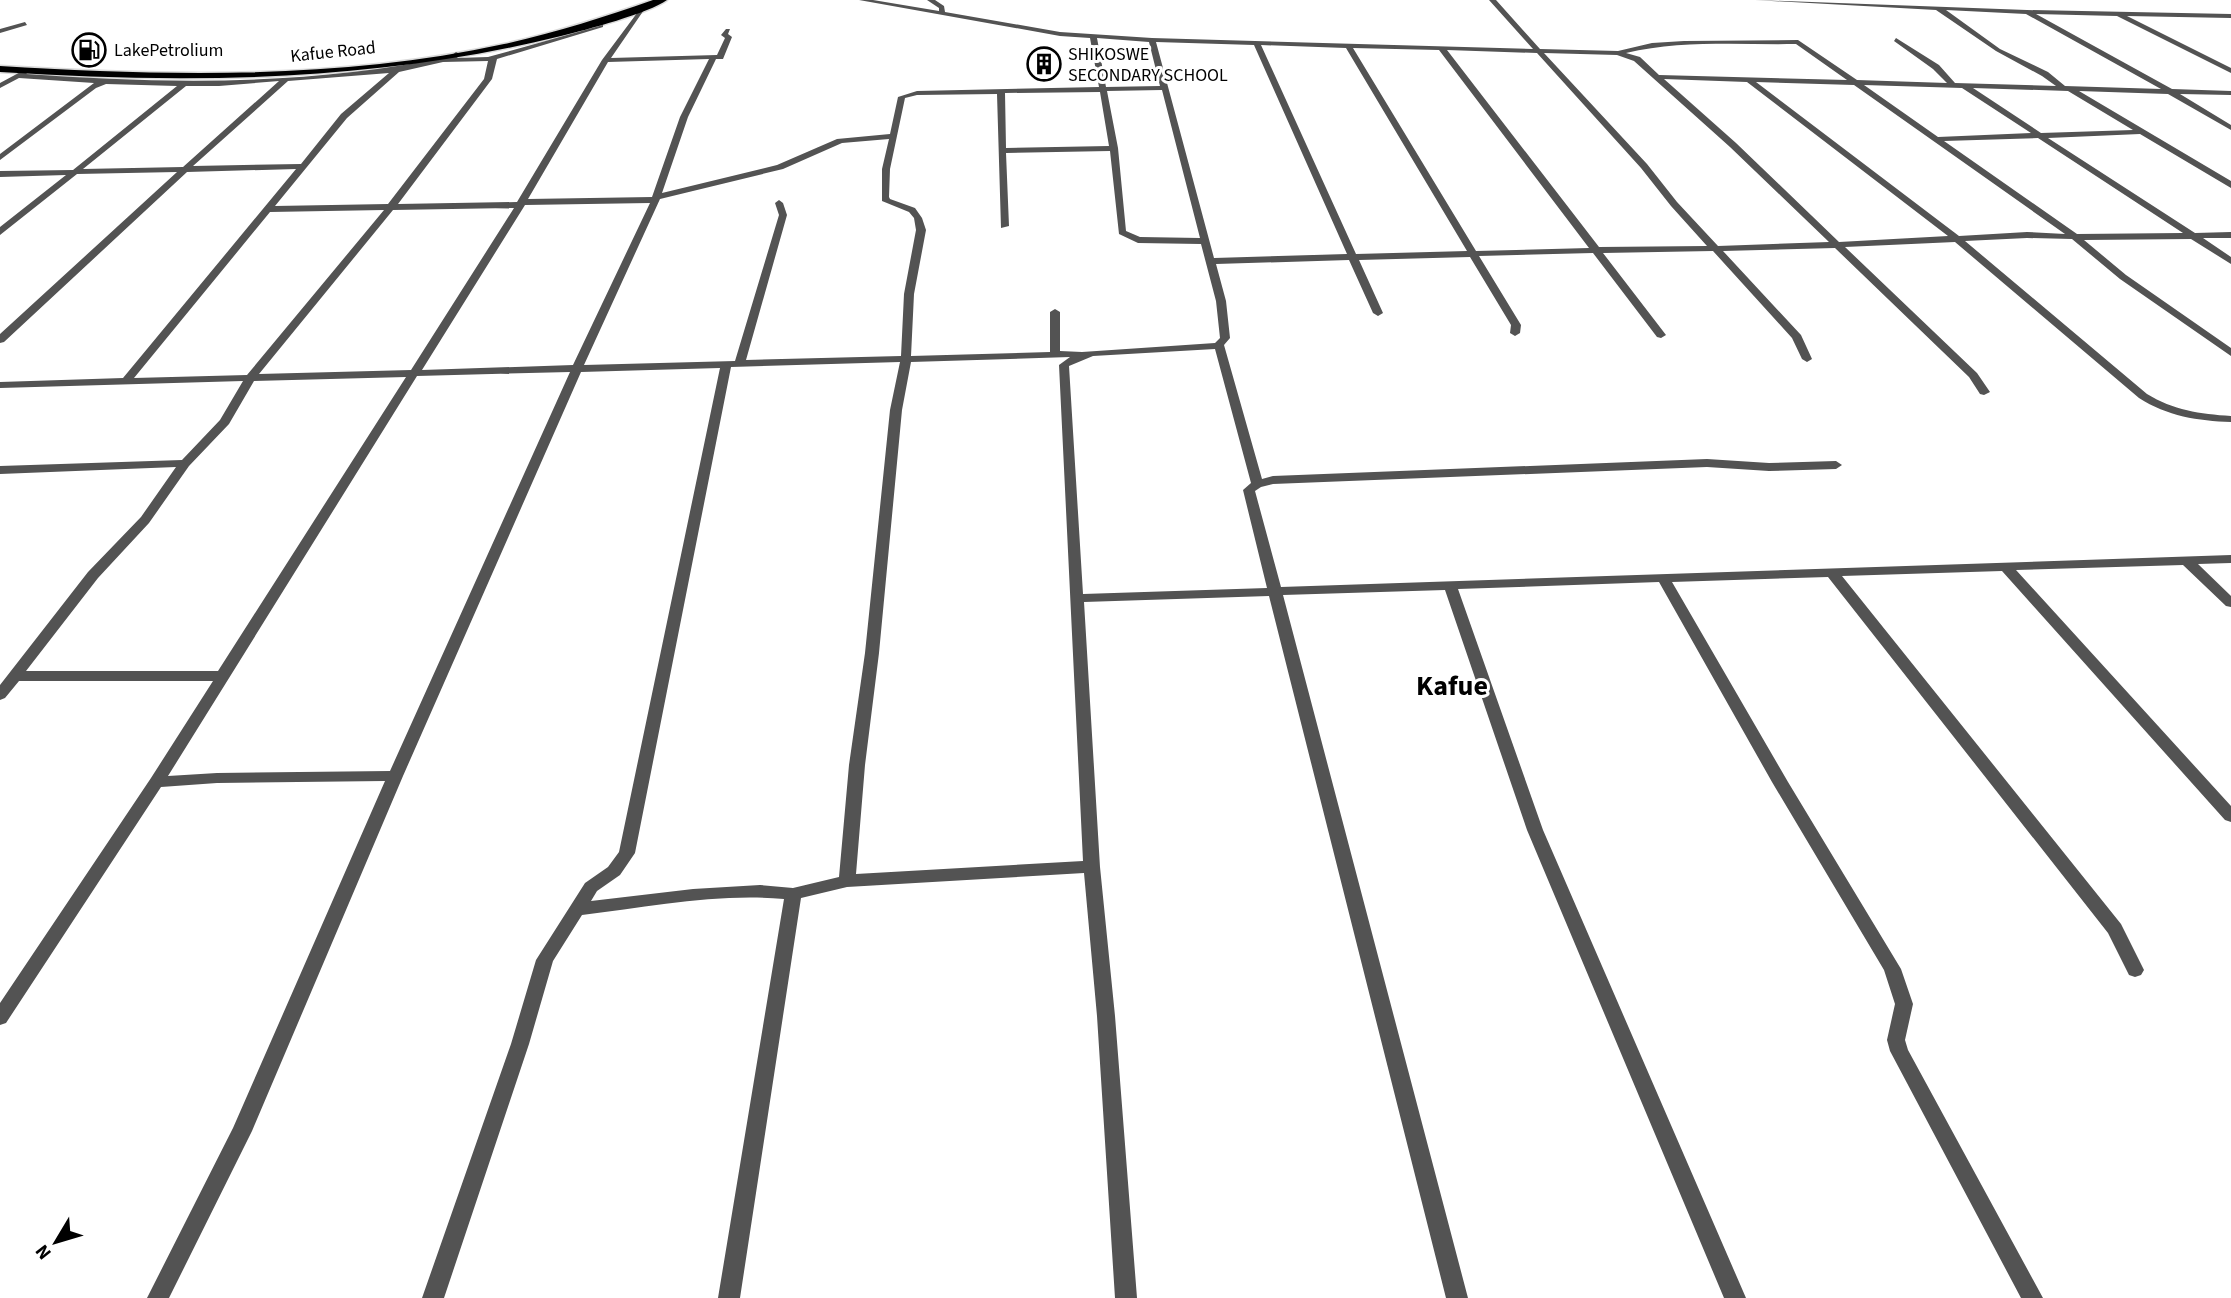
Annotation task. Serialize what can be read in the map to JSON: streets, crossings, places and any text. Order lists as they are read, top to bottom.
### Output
{
  "streets": {
    "highway": ["Kafue Road"]
  },
  "districts": ["Kafue"],
  "places": {
    "fuel station": ["LakePetrolium"],
    "building": ["SHIKOSWE SECONDARY SCHOOL"]
  },
  "north": "bottom left"
}
